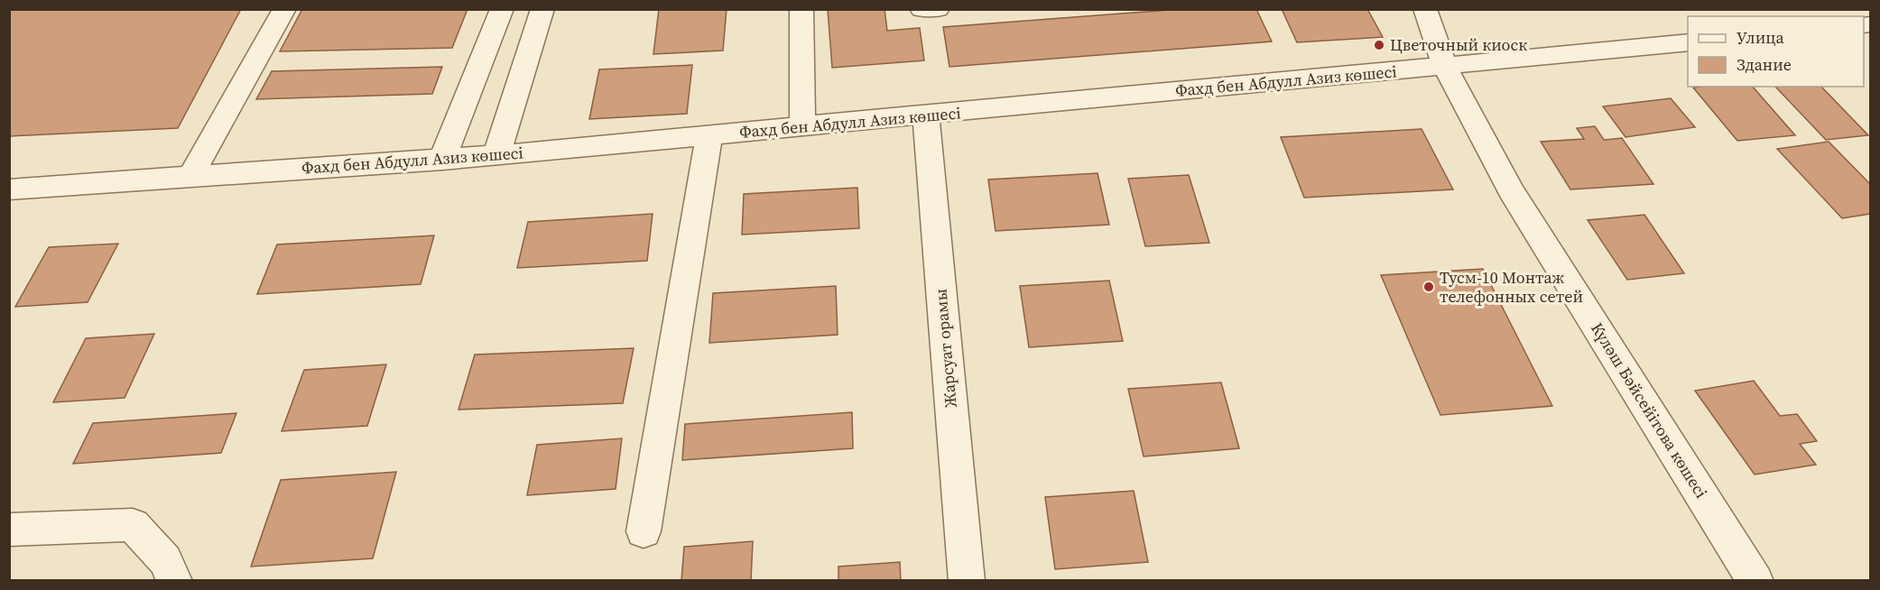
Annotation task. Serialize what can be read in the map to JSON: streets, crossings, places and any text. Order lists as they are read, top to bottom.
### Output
{
  "streets": {
    "street": ["Фахд бен Абдулл Азиз көшесі", "Жарсуат орамы", "Күләш Бәйсейітова көшесі"]
  },
  "crossings": [
    ["Фахд бен Абдулл Азиз көшесі", "Жарсуат орамы"],
    ["Фахд бен Абдулл Азиз көшесі", "Күләш Бәйсейітова көшесі"]
  ],
  "places": ["Цветочный киоск", "Тусм-10 Монтаж телефонных сетей"],
  "legend": ["Улица", "Здание"]
}
